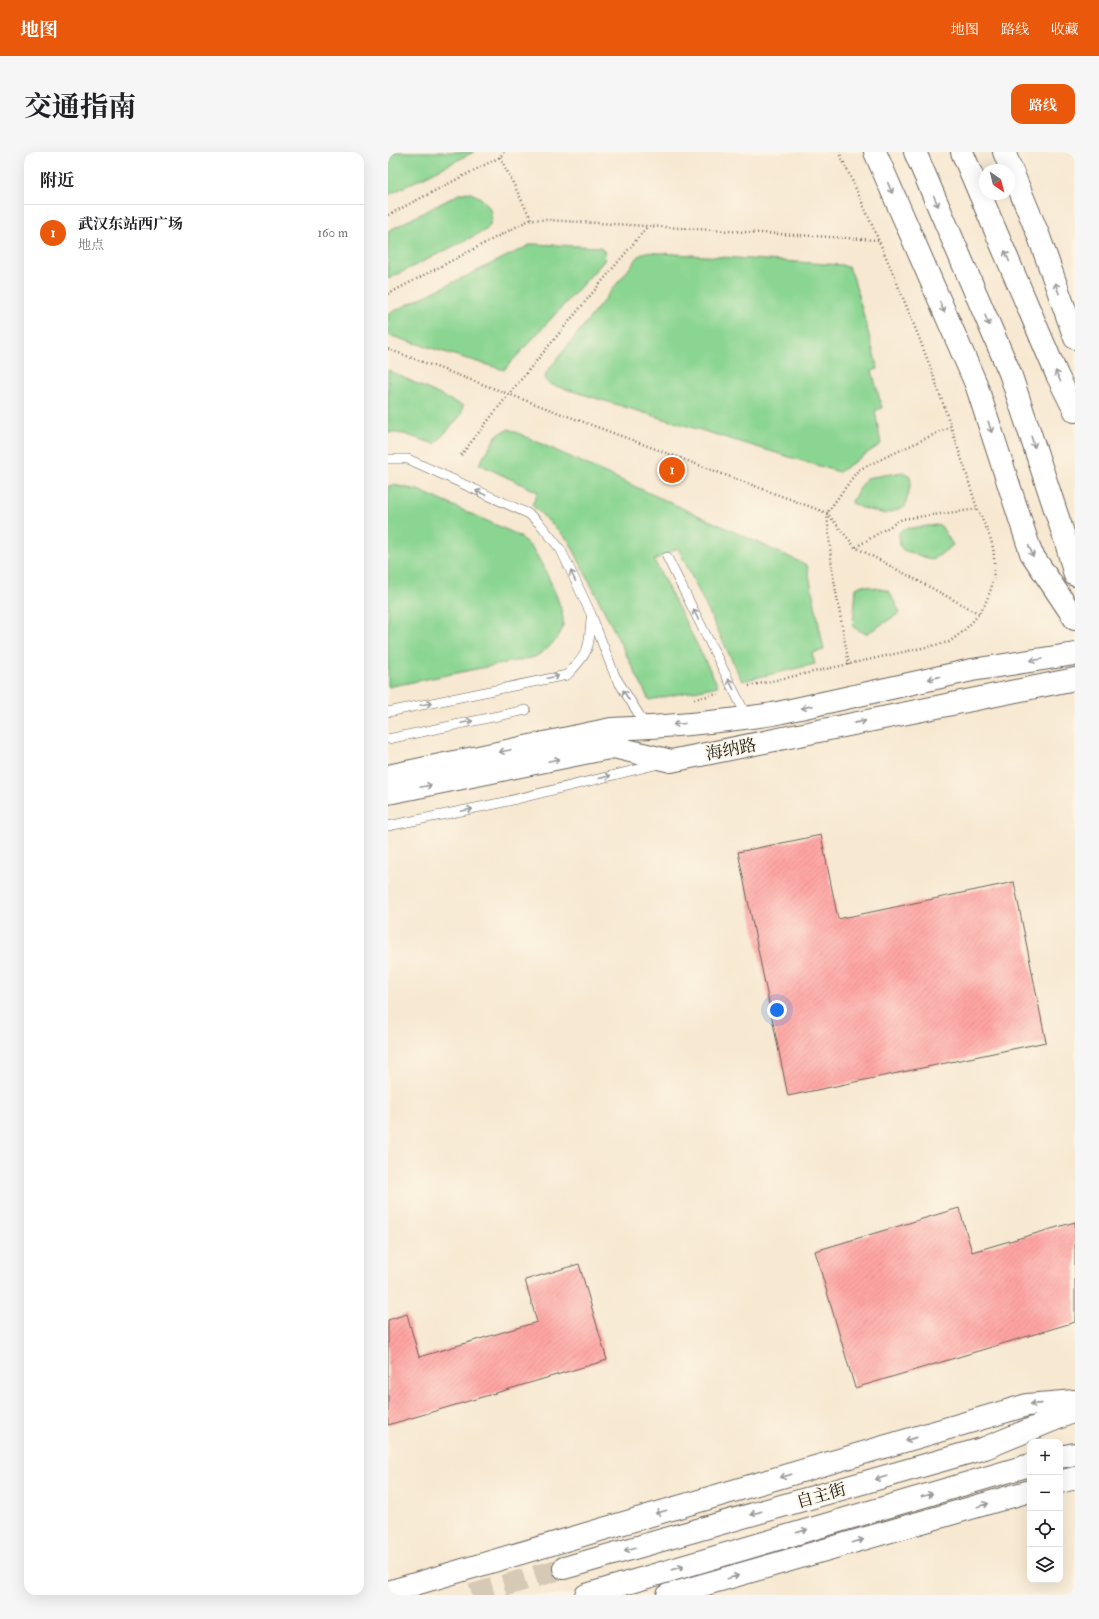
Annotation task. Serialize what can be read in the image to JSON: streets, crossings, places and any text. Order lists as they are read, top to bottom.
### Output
{
  "streets": {
    "main road": ["海纳路", "自主街"]
  },
  "north": "bottom right",
  "page": {
    "header": "地图",
    "nav": ["地图", "路线", "收藏"],
    "title": "交通指南",
    "buttons": "路线",
    "heading": "附近",
    "list": [
      {
        "mark": "1",
        "name": "武汉东站西广场",
        "note": "地点",
        "value": "160 m"
      }
    ],
    "pins": "1",
    "map_buttons": ["+", "−"]
  }
}
